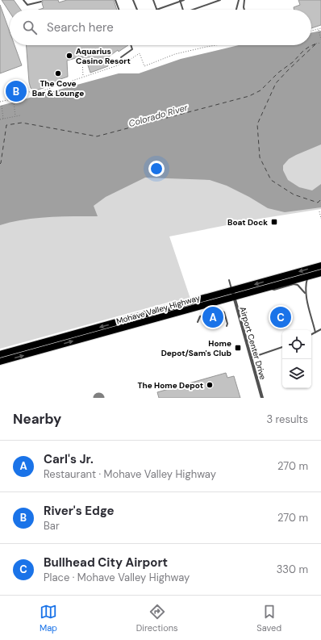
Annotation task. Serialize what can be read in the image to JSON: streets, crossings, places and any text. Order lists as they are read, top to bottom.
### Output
{
  "streets": {
    "highway": ["Mohave Valley Highway"],
    "street": ["Airport Center Drive"]
  },
  "crossings": [
    ["Mohave Valley Highway", "Airport Center Drive"]
  ],
  "water": ["Colorado River"],
  "places": {
    "other": ["Aquarius Casino Resort", "The Cove Bar & Lounge", "The Home Depot"],
    "transit": ["Boat Dock", "Home Depot/Sam's Club"]
  },
  "page": {
    "search": "Search here",
    "pins": ["B", "A", "C"],
    "heading": ["Nearby", "3 results"],
    "list": [
      {
        "mark": "A",
        "name": "Carl's Jr.",
        "note": "Restaurant · Mohave Valley Highway",
        "value": "270 m"
      },
      {
        "mark": "B",
        "name": "River's Edge",
        "note": "Bar",
        "value": "270 m"
      },
      {
        "mark": "C",
        "name": "Bullhead City Airport",
        "note": "Place · Mohave Valley Highway",
        "value": "330 m"
      }
    ],
    "nav": ["Map", "Directions", "Saved"]
  }
}
